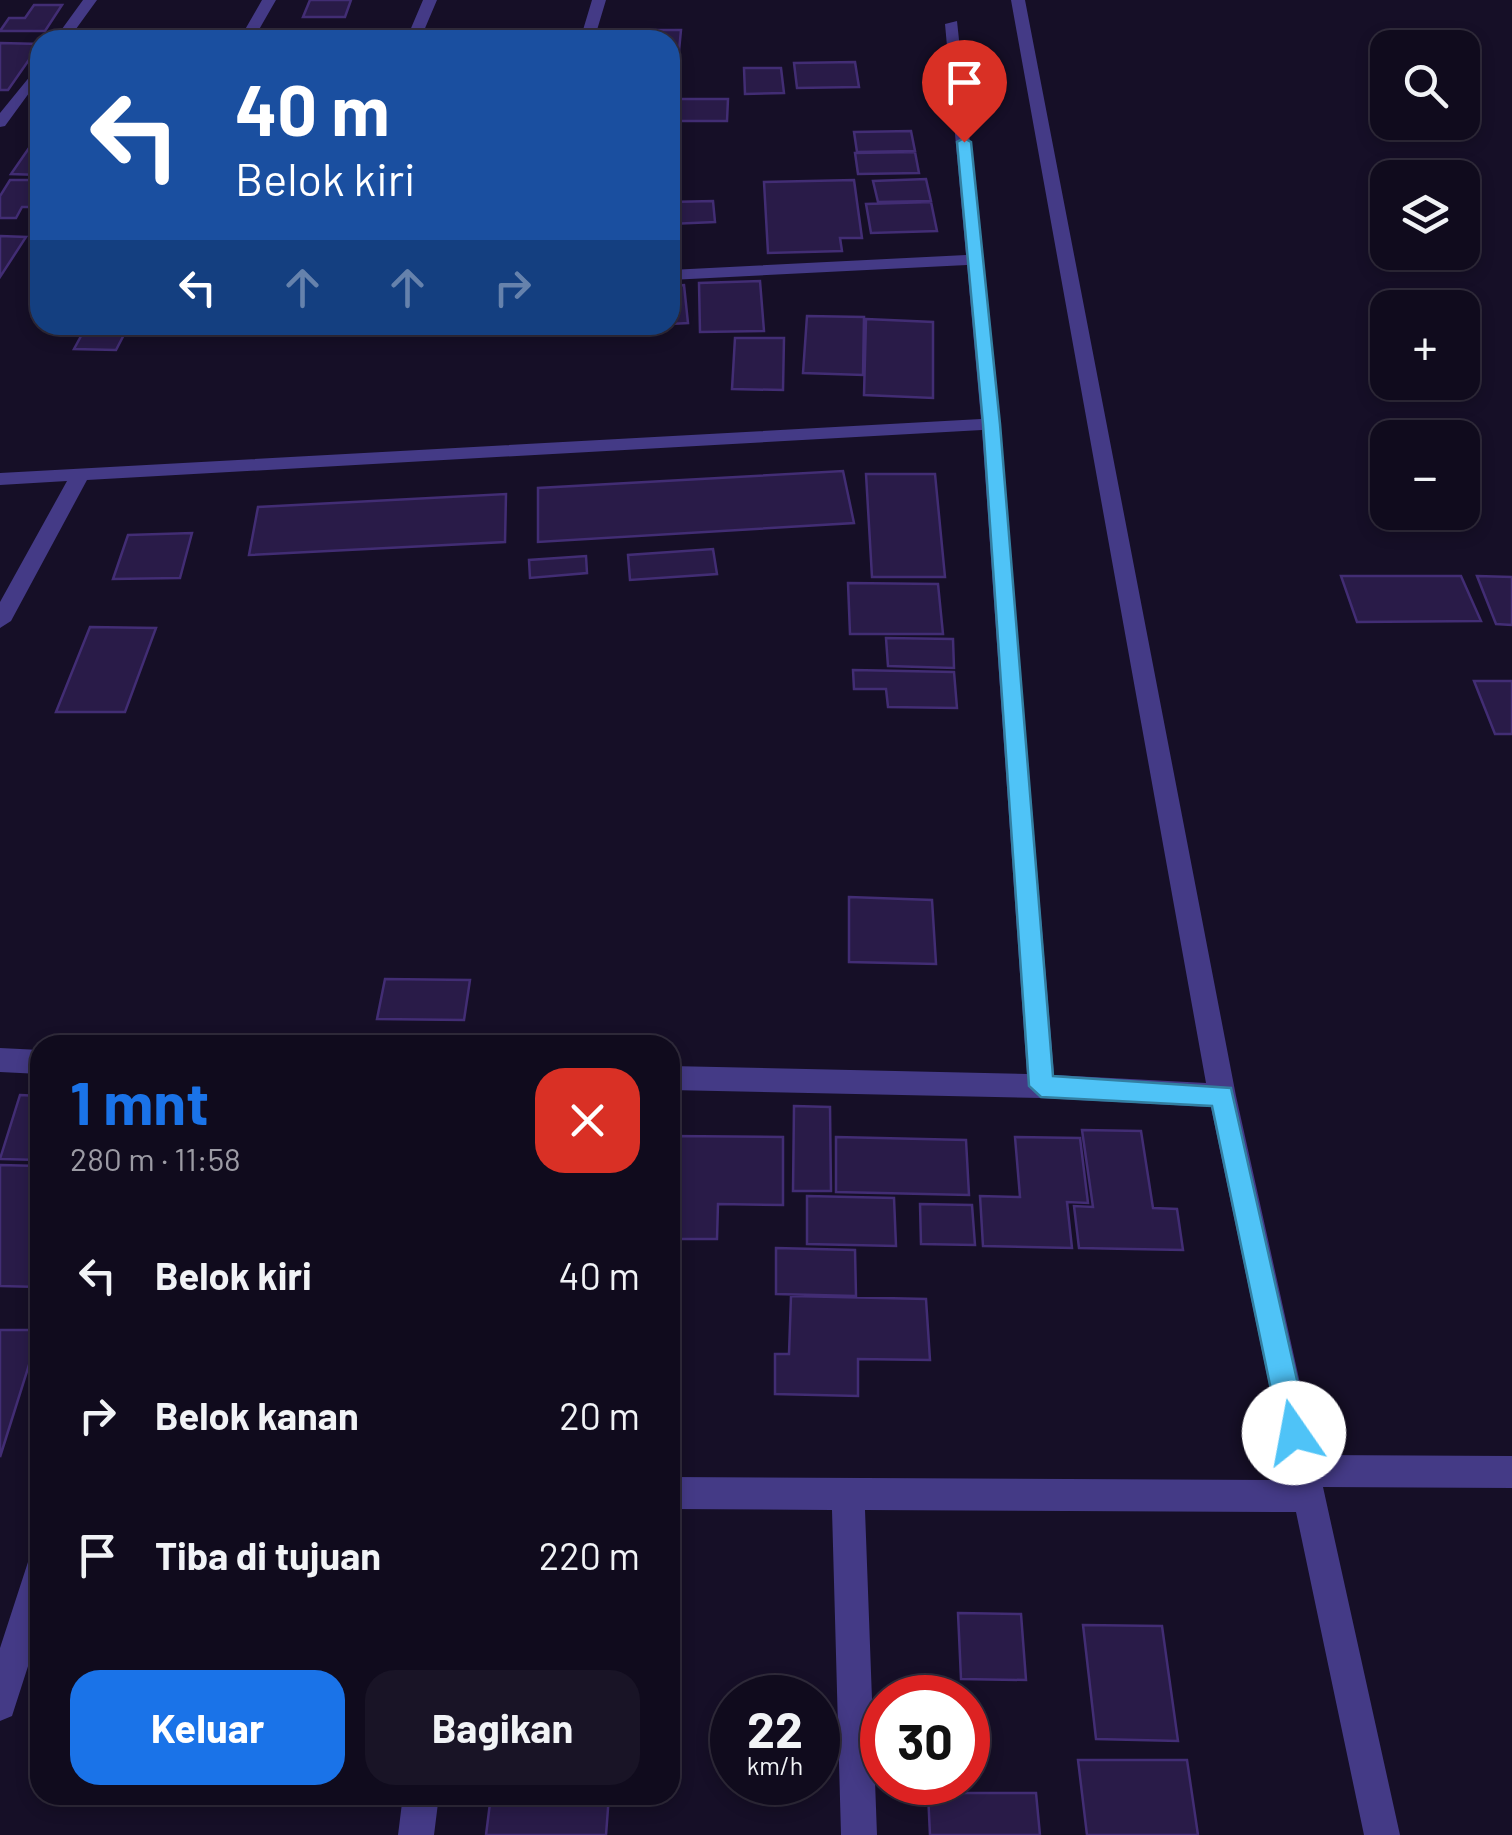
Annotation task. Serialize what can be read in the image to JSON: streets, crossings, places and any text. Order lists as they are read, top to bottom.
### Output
{
  "page": {
    "map_buttons": ["+", "−"],
    "turn": ["40 m", "Belok kiri"],
    "heading": ["1 mnt", "280 m · 11:58"],
    "list": [
      {
        "name": "Belok kiri",
        "value": "40 m"
      },
      {
        "name": "Belok kanan",
        "value": "20 m"
      },
      {
        "name": "Tiba di tujuan",
        "value": "220 m"
      }
    ],
    "buttons": ["Keluar", "Bagikan"],
    "speed": "22 km/h",
    "limit": "30"
  }
}
